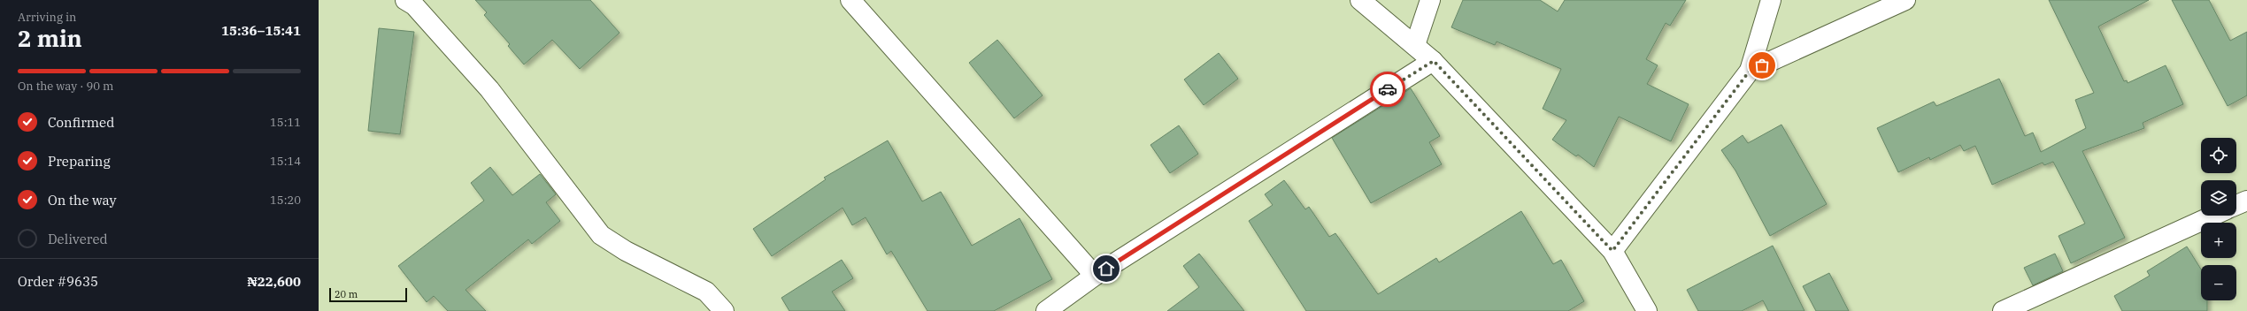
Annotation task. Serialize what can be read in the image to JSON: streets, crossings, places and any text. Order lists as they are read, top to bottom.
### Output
{
  "scale_bar": "20 m",
  "page": {
    "heading": ["2 min", "Arriving in", "15:36–15:41"],
    "panel": ["Order #9635", "₦22,600"],
    "bar": "On the way · 90 m",
    "list": [
      ["Confirmed", "15:11"],
      ["Preparing", "15:14"],
      ["On the way", "15:20"],
      "Delivered"
    ],
    "map_buttons": ["+", "−"],
    "scale": "20 m"
  }
}
